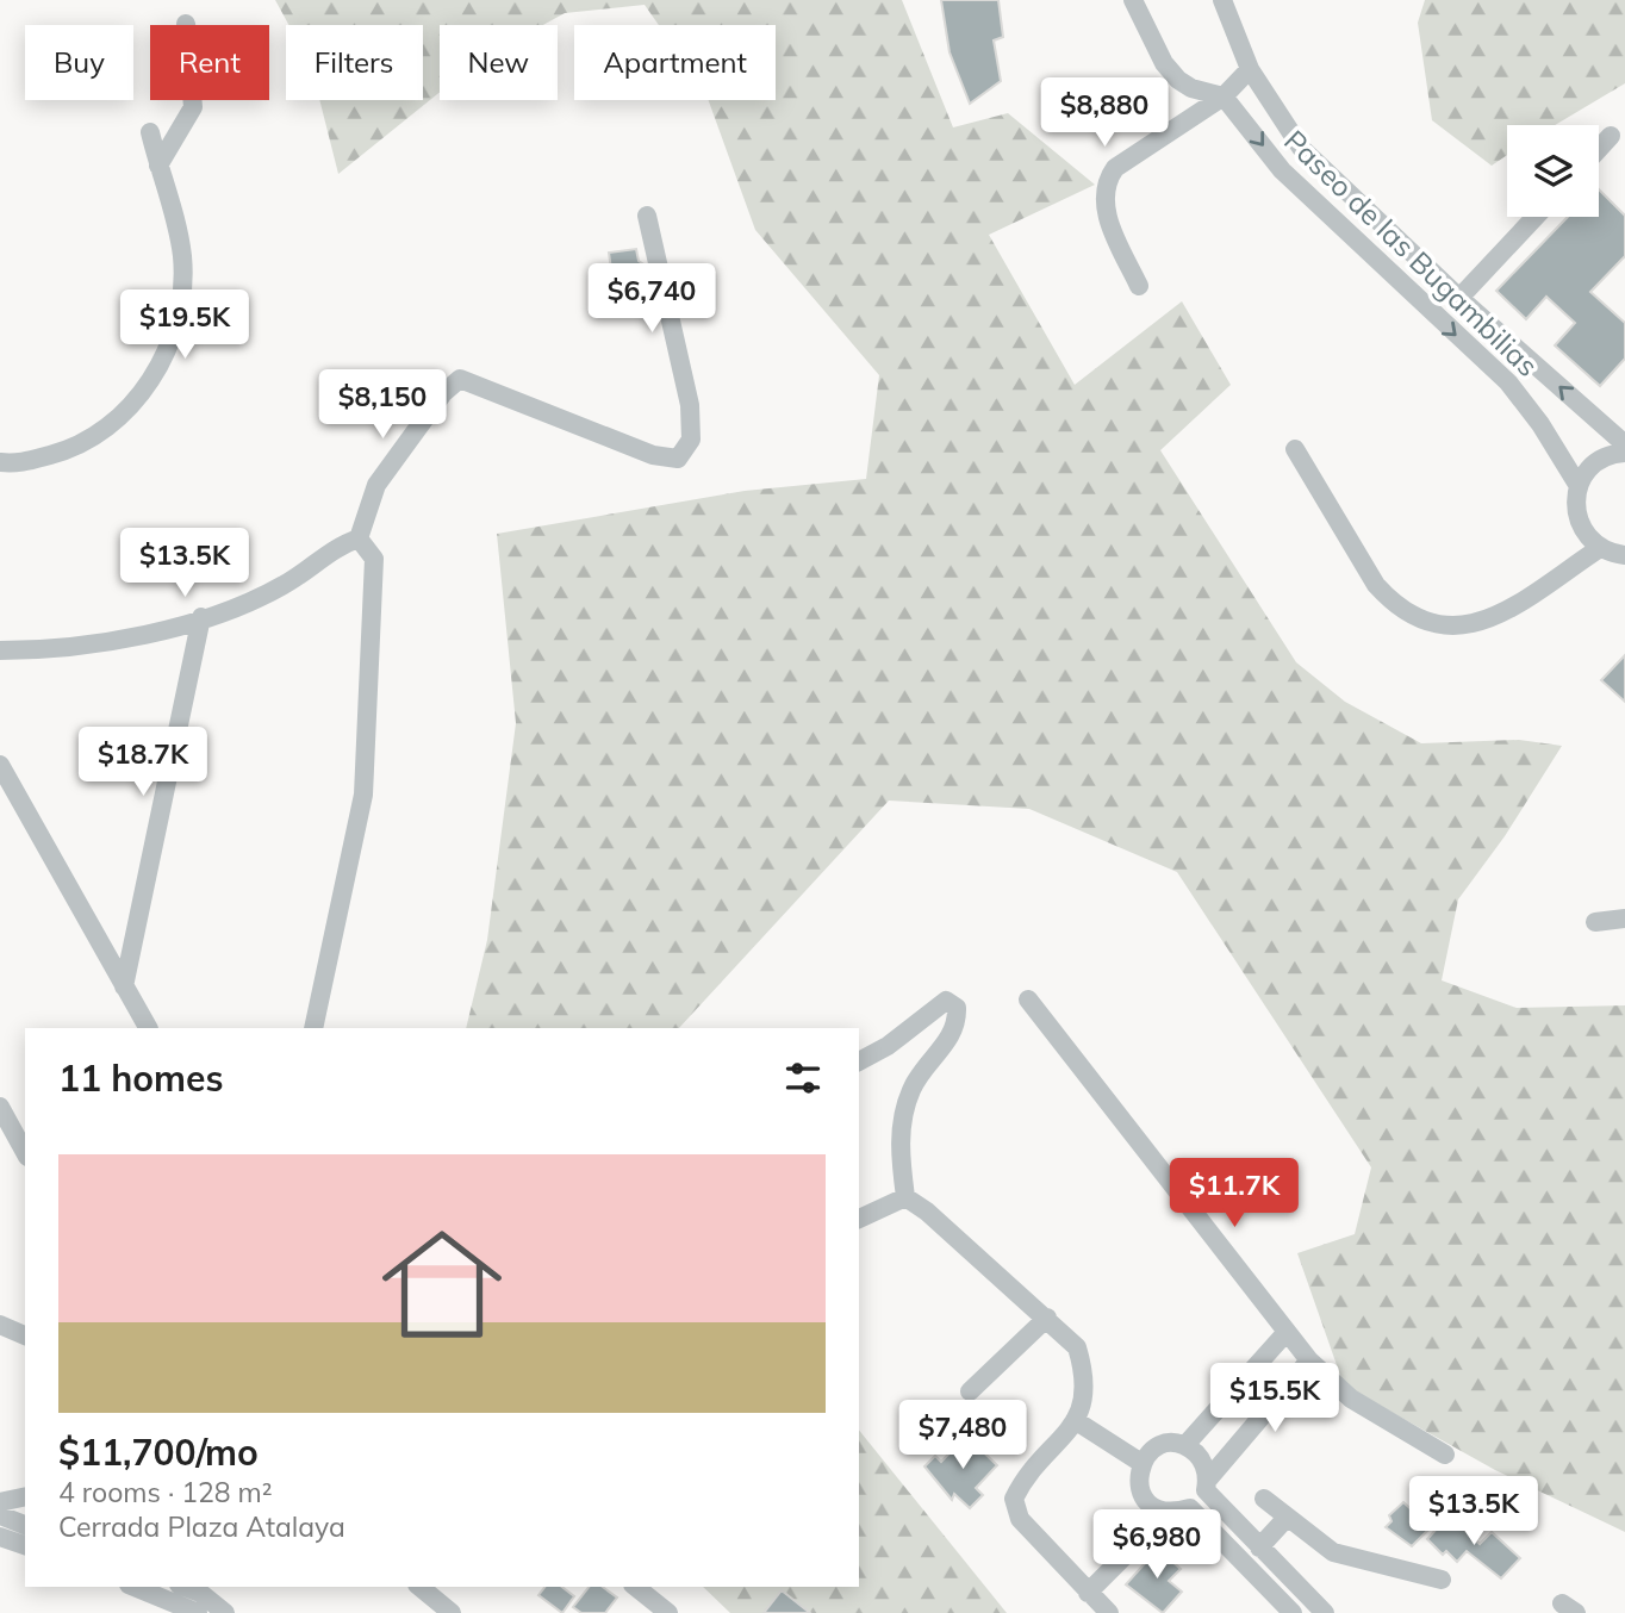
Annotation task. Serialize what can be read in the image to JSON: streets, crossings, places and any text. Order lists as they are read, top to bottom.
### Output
{
  "streets": {
    "street": ["Paseo de las Bugambilias"]
  },
  "page": {
    "chip": [
      "Buy",
      "Rent",
      "Filters",
      "New",
      "Apartment"
    ],
    "price": [
      "$8,880",
      "$6,740",
      "$19.5K",
      "$8,150",
      "$13.5K",
      "$18.7K",
      "$11.7K",
      "$15.5K",
      "$7,480",
      "$13.5K",
      "$6,980"
    ],
    "heading": "11 homes",
    "list": [
      {
        "name": "$11,700/mo",
        "note": "4 rooms · 128 m² · Cerrada Plaza Atalaya"
      }
    ]
  }
}
